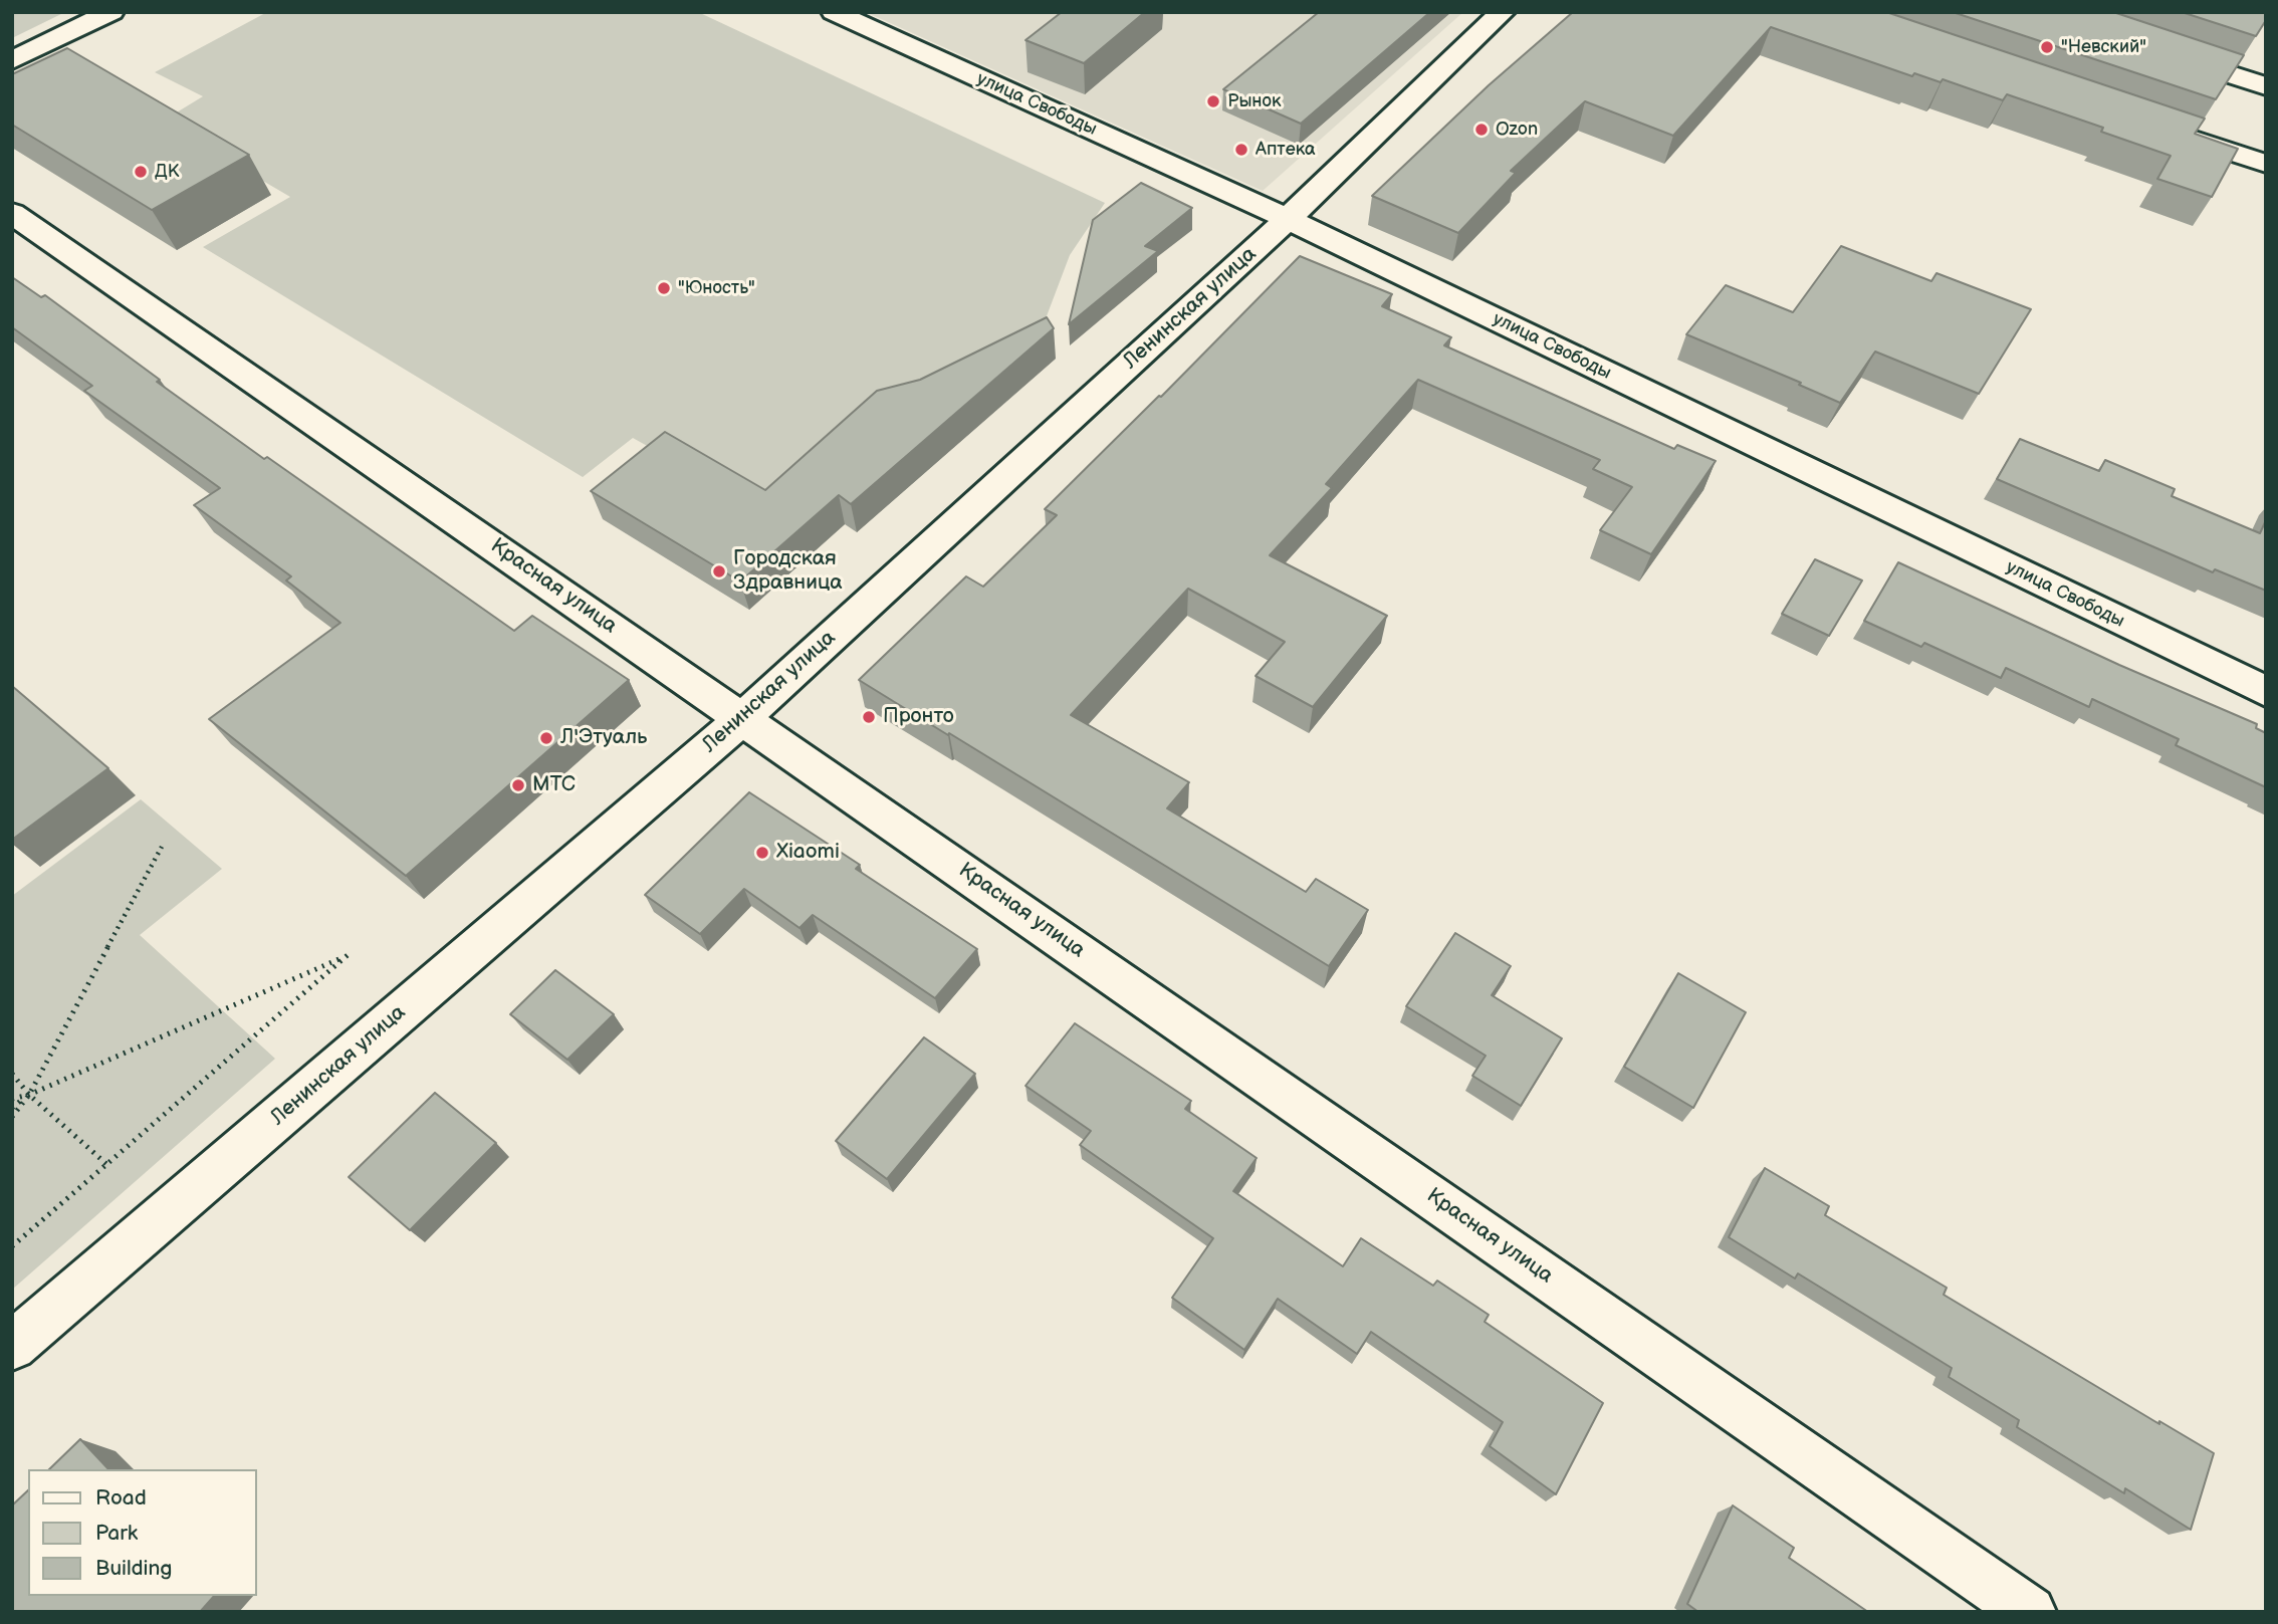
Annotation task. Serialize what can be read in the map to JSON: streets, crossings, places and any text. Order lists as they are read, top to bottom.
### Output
{
  "streets": {
    "street": ["улица Свободы", "Ленинская улица", "Красная улица"]
  },
  "crossings": [
    ["улица Свободы", "Ленинская улица"],
    ["Ленинская улица", "Красная улица"]
  ],
  "places": [
    "\"Невский\"",
    "Рынок",
    "Ozon",
    "Аптека",
    "ДК",
    "\"Юность\"",
    "Городская Здравница",
    "Пронто",
    "Л'Этуаль",
    "МТС",
    "Xiaomi"
  ],
  "legend": ["Road", "Park", "Building"]
}
